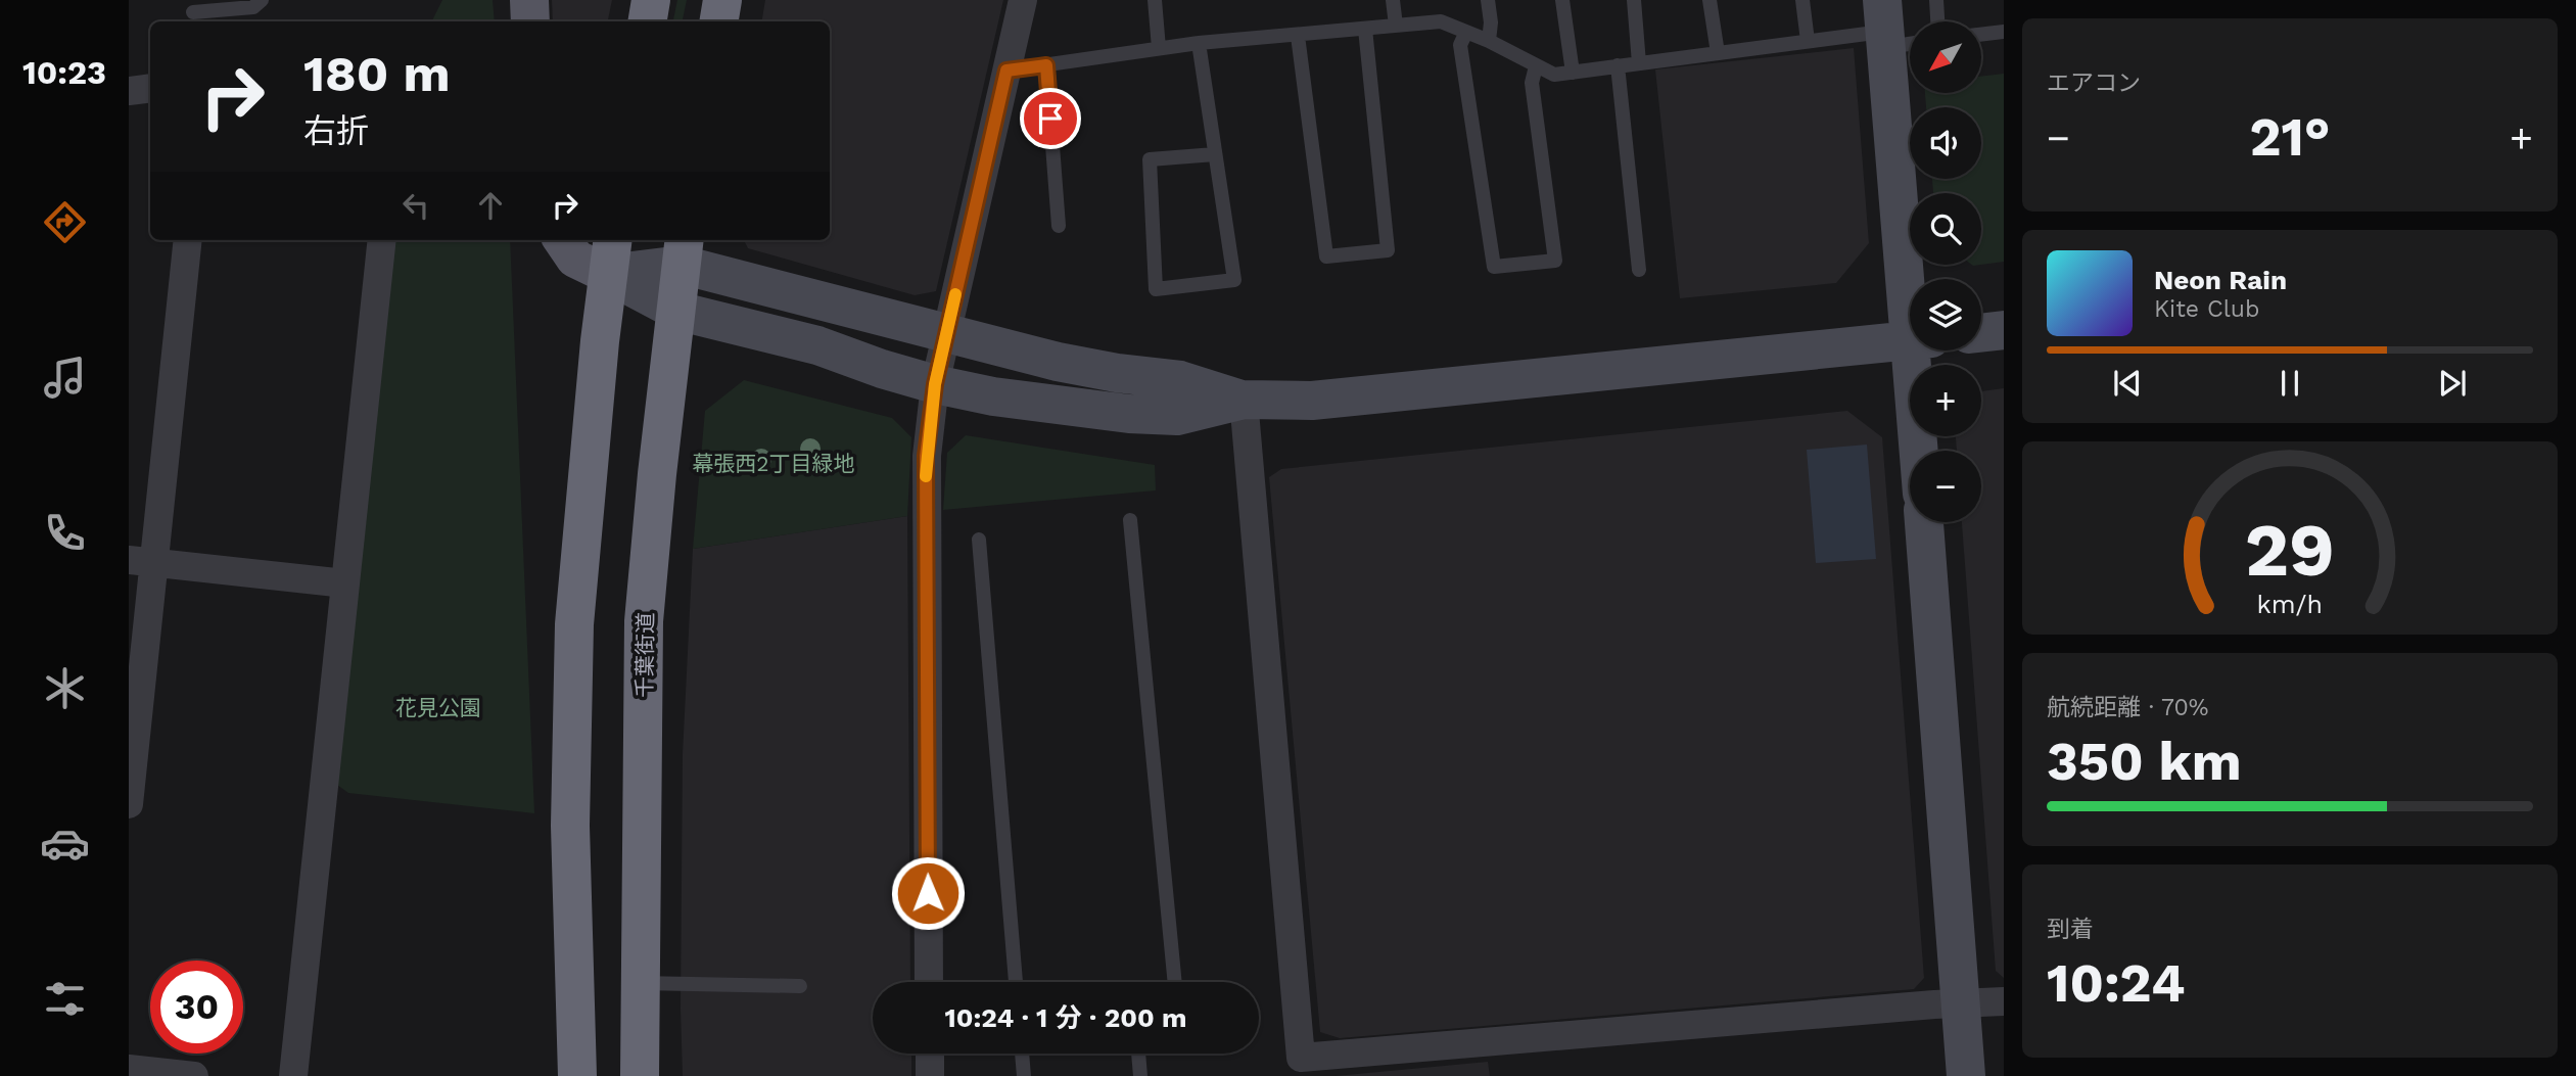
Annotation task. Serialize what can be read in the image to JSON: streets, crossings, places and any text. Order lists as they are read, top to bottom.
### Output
{
  "streets": {
    "highway": ["千葉街道"]
  },
  "parks": ["幕張西2丁目緑地", "花見公園"],
  "north": "bottom left",
  "page": {
    "tabs": "10:23",
    "tile": [
      "エアコン",
      ["航続距離 · 70%", "350 km"],
      ["到着", "10:24"]
    ],
    "map_buttons": ["+", "−"],
    "turn": ["180 m", "右折"],
    "heat": ["−", "21°", "+"],
    "song": ["Neon Rain", "Kite Club"],
    "limit": "30",
    "trip": "10:24 · 1 分 · 200 m",
    "gauge": ["29", "km/h"]
  }
}
